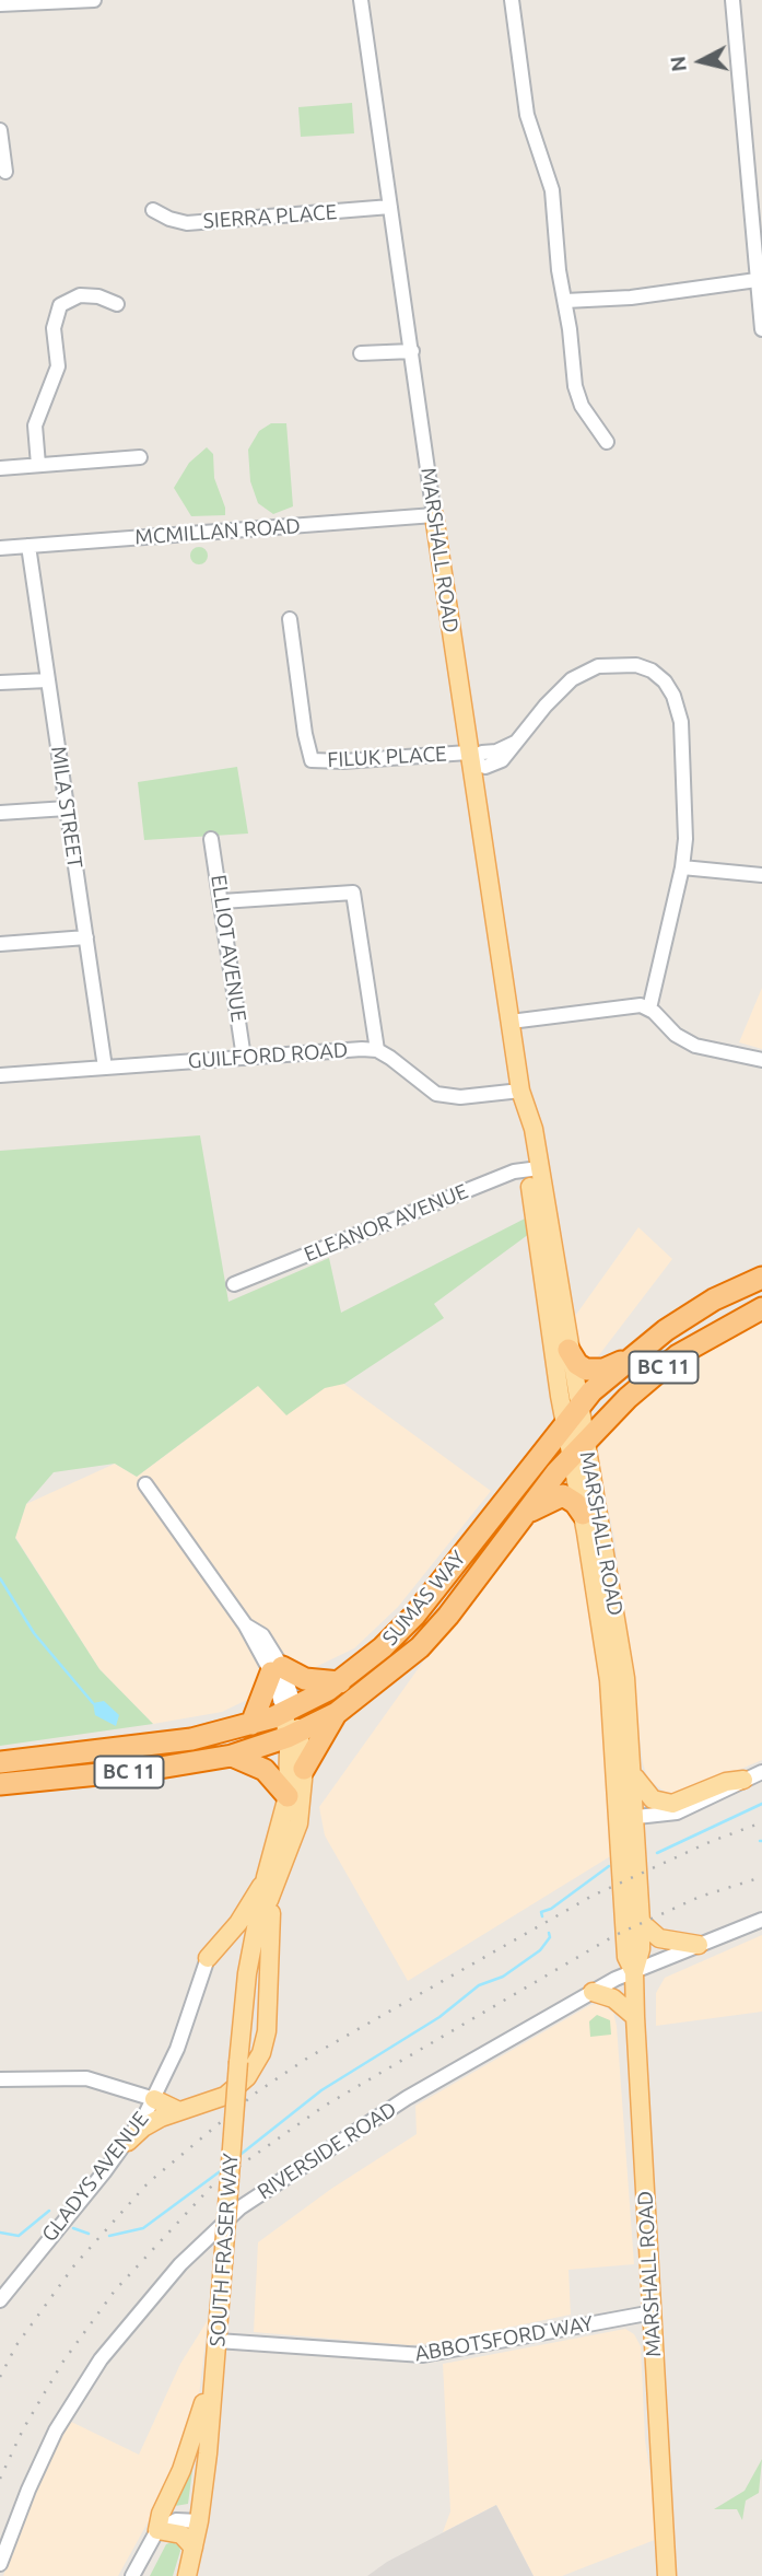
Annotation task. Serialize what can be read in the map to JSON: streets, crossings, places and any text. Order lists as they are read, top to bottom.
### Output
{
  "streets": {
    "highway": ["BC 11", "SUMAS WAY"],
    "main road": ["MARSHALL ROAD", "SOUTH FRASER WAY"],
    "street": [
      "SIERRA PLACE",
      "MCMILLAN ROAD",
      "FILUK PLACE",
      "MILA STREET",
      "ELLIOT AVENUE",
      "GUILFORD ROAD",
      "ELEANOR AVENUE",
      "RIVERSIDE ROAD",
      "GLADYS AVENUE",
      "ABBOTSFORD WAY"
    ]
  },
  "crossings": [
    ["SIERRA PLACE", "MARSHALL ROAD"],
    ["MCMILLAN ROAD", "MARSHALL ROAD"],
    ["MCMILLAN ROAD", "MILA STREET"],
    ["MARSHALL ROAD", "FILUK PLACE"],
    ["MARSHALL ROAD", "GUILFORD ROAD"],
    ["MARSHALL ROAD", "ELEANOR AVENUE"],
    ["MARSHALL ROAD", "SUMAS WAY"],
    ["MARSHALL ROAD", "RIVERSIDE ROAD"],
    ["MARSHALL ROAD", "ABBOTSFORD WAY"],
    ["MILA STREET", "GUILFORD ROAD"],
    ["ELLIOT AVENUE", "GUILFORD ROAD"],
    ["SUMAS WAY", "SOUTH FRASER WAY"],
    ["SOUTH FRASER WAY", "ABBOTSFORD WAY"]
  ],
  "north": "left"
}
